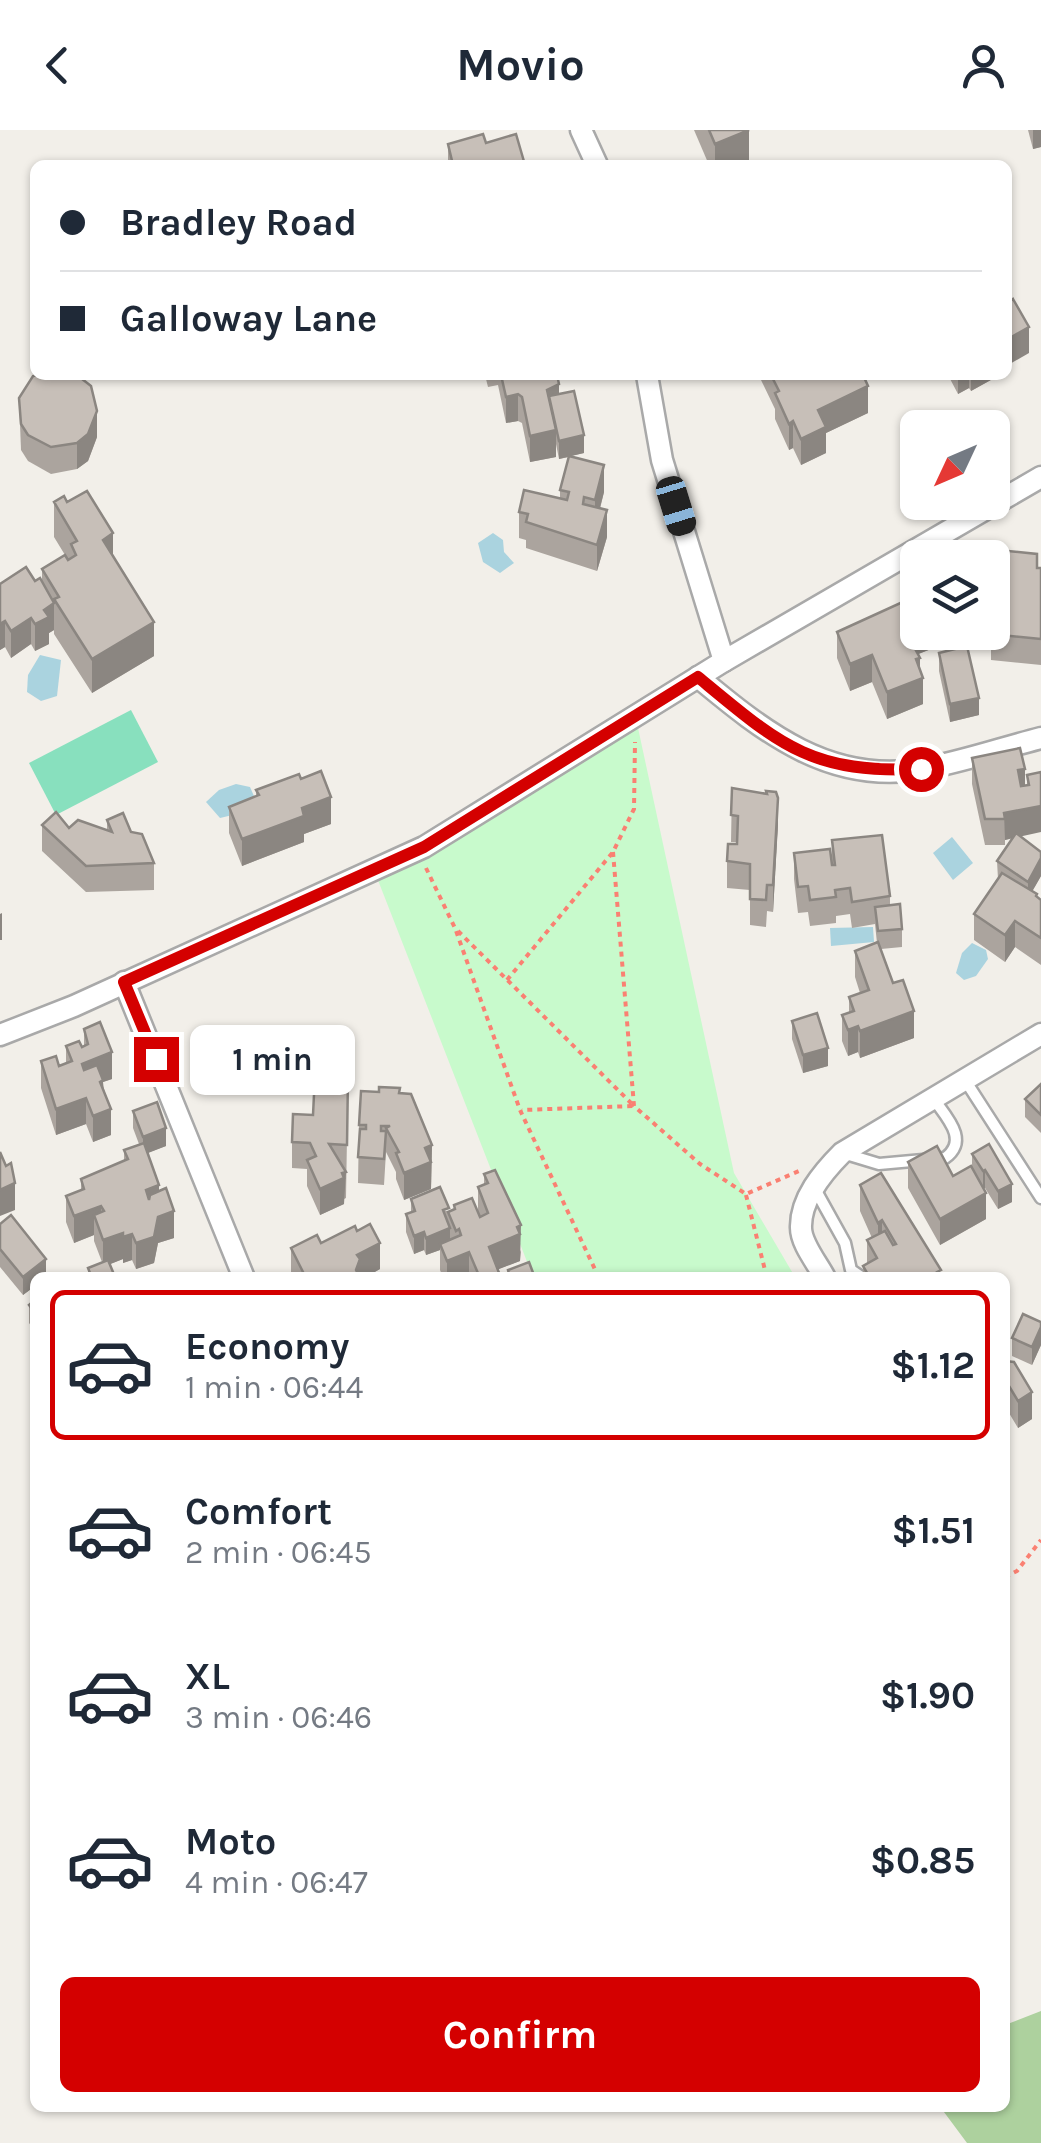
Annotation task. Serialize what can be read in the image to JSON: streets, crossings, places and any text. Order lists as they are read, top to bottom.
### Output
{
  "north": "bottom left",
  "page": {
    "header": "Movio",
    "banner": ["Bradley Road", "Galloway Lane"],
    "bubble": "1 min",
    "list": [
      {
        "name": "Economy",
        "note": "1 min · 06:44",
        "value": "$1.12"
      },
      {
        "name": "Comfort",
        "note": "2 min · 06:45",
        "value": "$1.51"
      },
      {
        "name": "XL",
        "note": "3 min · 06:46",
        "value": "$1.90"
      },
      {
        "name": "Moto",
        "note": "4 min · 06:47",
        "value": "$0.85"
      }
    ],
    "buttons": "Confirm"
  }
}
